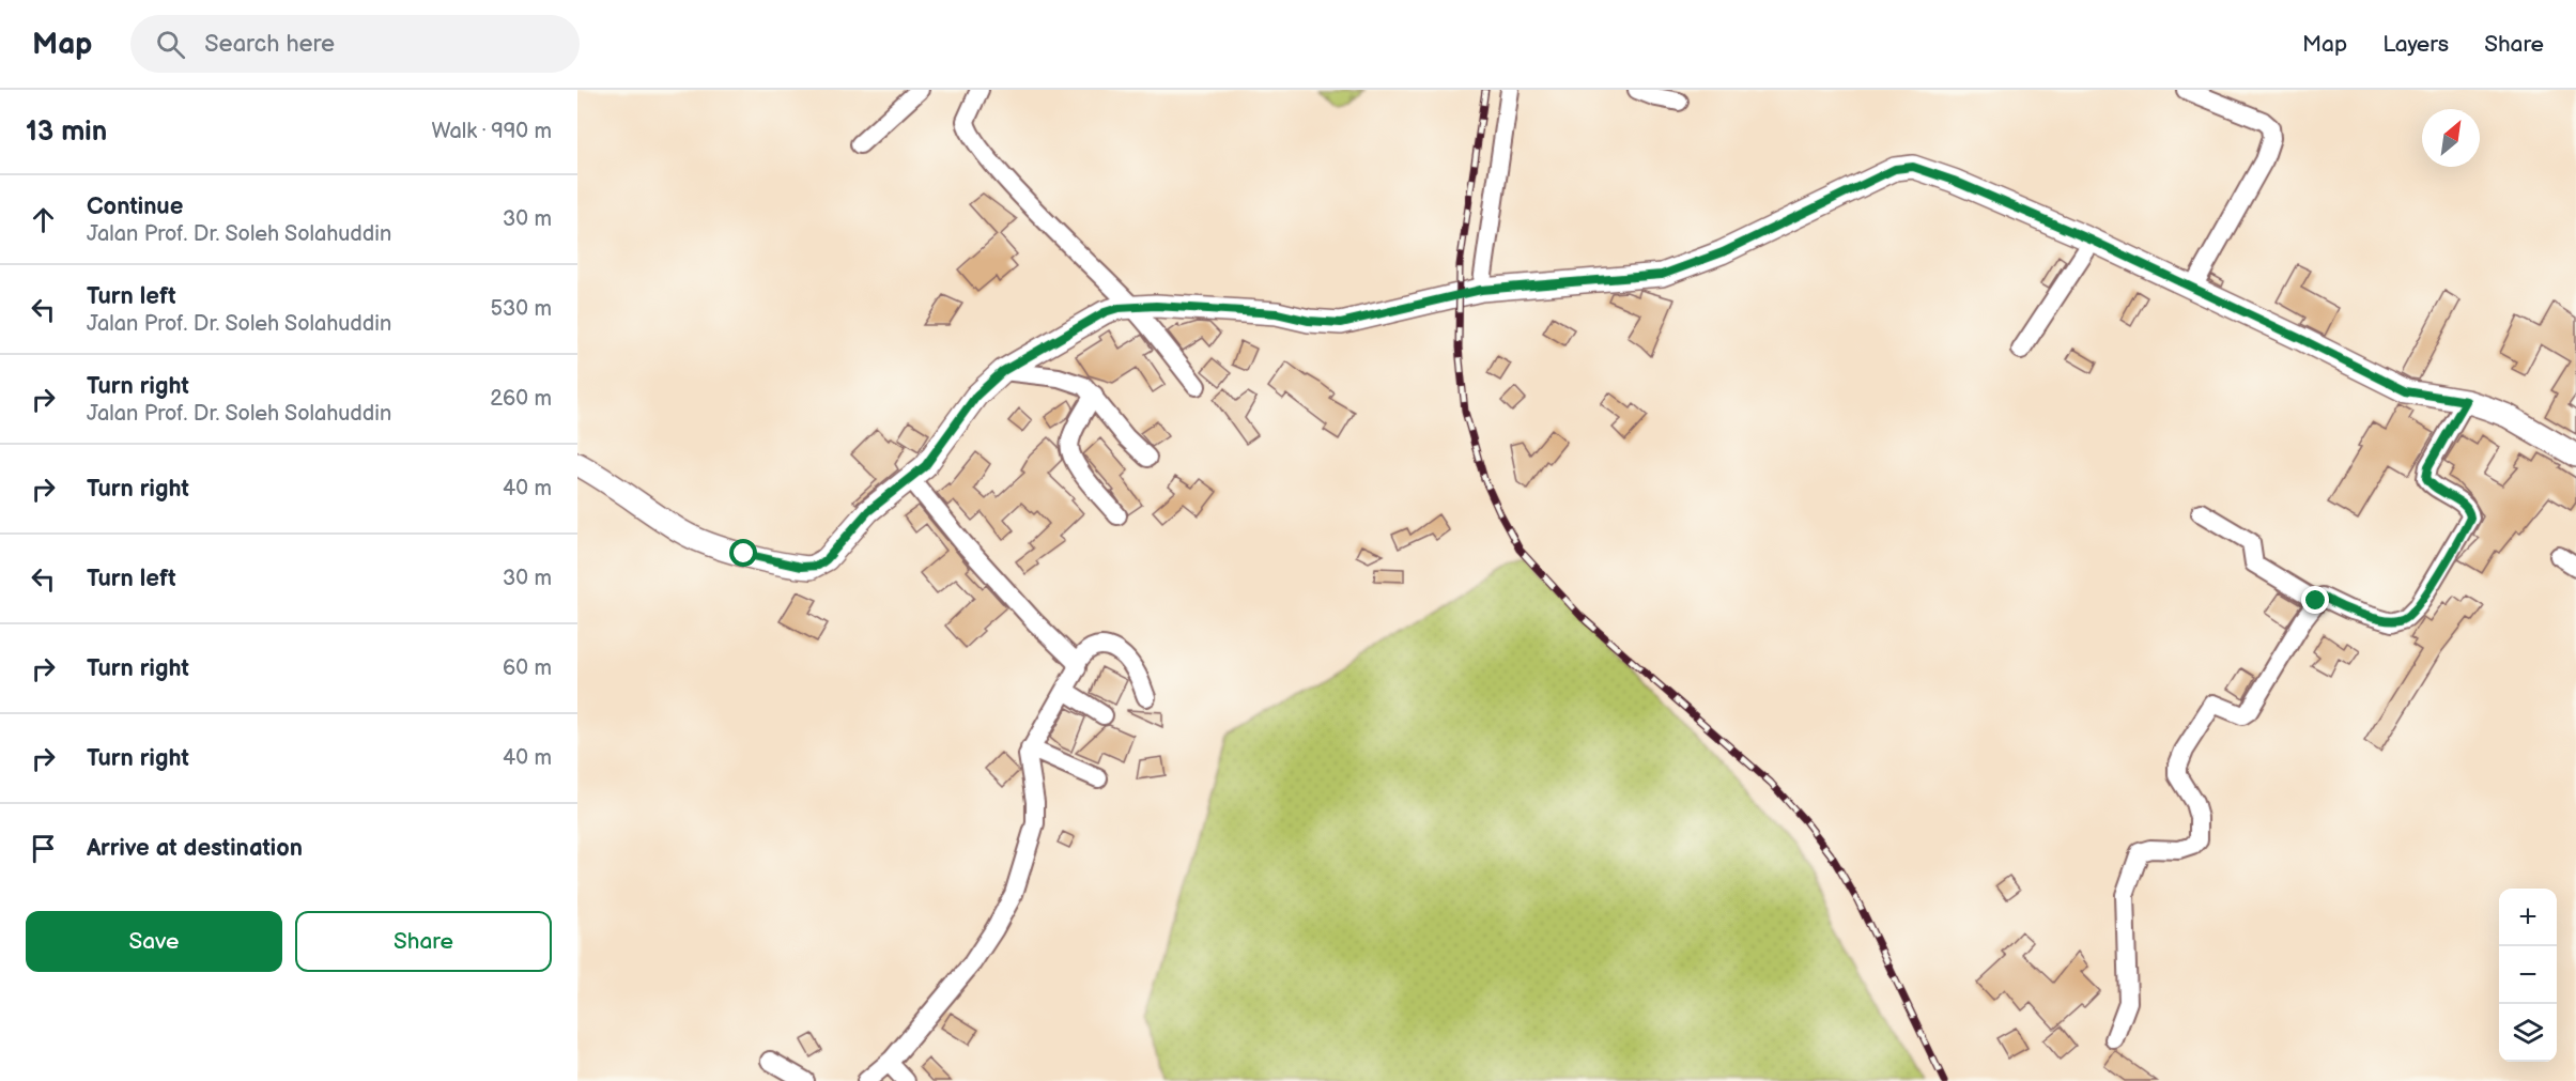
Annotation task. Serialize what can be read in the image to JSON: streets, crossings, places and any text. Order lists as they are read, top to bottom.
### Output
{
  "north": "top right",
  "page": {
    "header": "Map",
    "search": "Search here",
    "nav": ["Map", "Layers", "Share"],
    "heading": ["13 min", "Walk · 990 m"],
    "list": [
      ["Continue", "Jalan Prof. Dr. Soleh Solahuddin", "30 m"],
      ["Turn left", "Jalan Prof. Dr. Soleh Solahuddin", "530 m"],
      ["Turn right", "Jalan Prof. Dr. Soleh Solahuddin", "260 m"],
      ["Turn right", "40 m"],
      ["Turn left", "30 m"],
      ["Turn right", "60 m"],
      ["Turn right", "40 m"],
      "Arrive at destination"
    ],
    "map_buttons": ["+", "−"],
    "buttons": ["Save", "Share"]
  }
}
